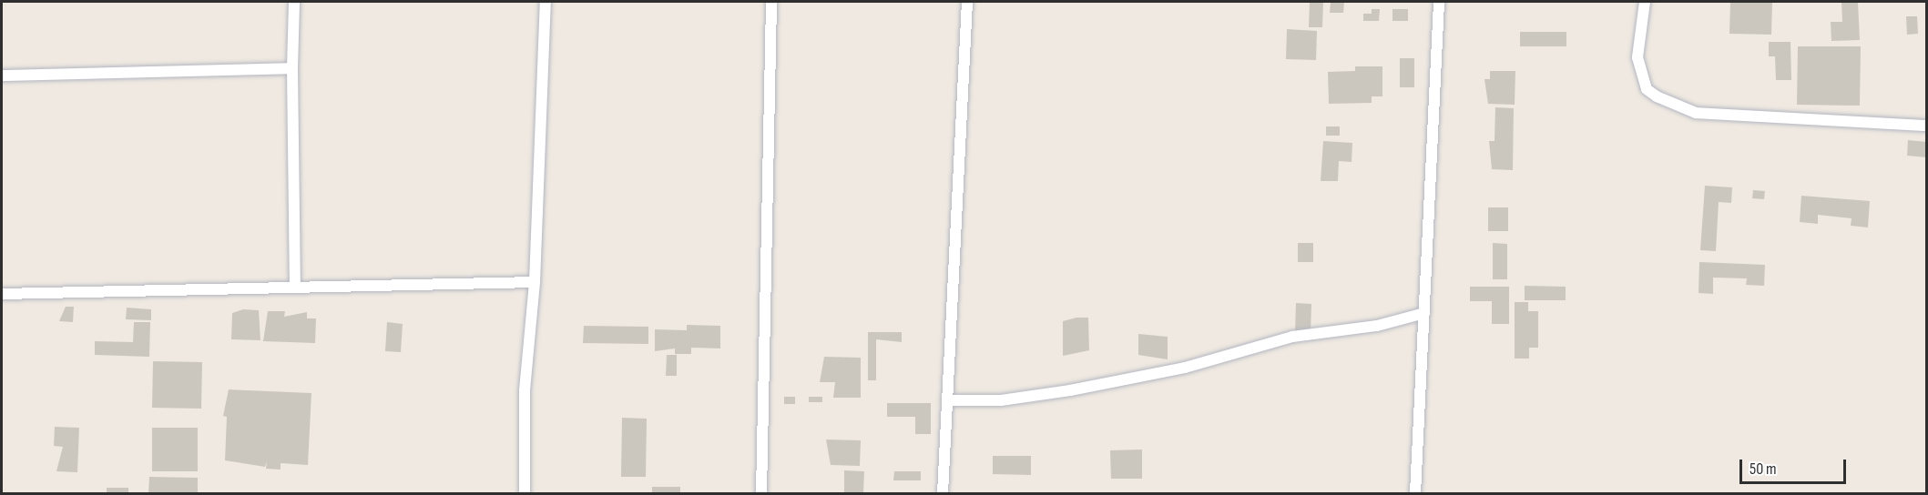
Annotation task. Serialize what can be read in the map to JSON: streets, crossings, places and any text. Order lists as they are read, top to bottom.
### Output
{
  "scale_bar": "50 m"
}
